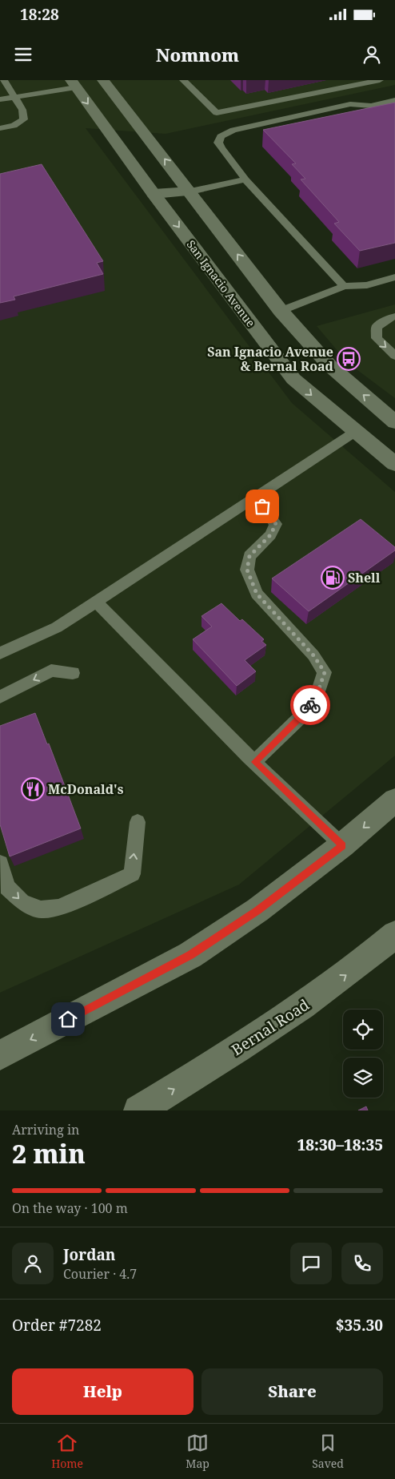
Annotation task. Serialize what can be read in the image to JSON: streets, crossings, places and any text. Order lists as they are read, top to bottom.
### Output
{
  "streets": {
    "street": ["San Ignacio Avenue", "Bernal Road"]
  },
  "places": {
    "bus stop": ["San Ignacio Avenue & Bernal Road"],
    "fuel station": ["Shell"],
    "restaurant": ["McDonald's"]
  },
  "page": {
    "status": "18:28",
    "header": "Nomnom",
    "heading": ["2 min", "Arriving in", "18:30–18:35"],
    "panel": [
      "Jordan",
      "Courier · 4.7",
      "Order #7282",
      "$35.30"
    ],
    "bar": "On the way · 100 m",
    "buttons": ["Help", "Share"],
    "tabs": ["Home", "Map", "Saved"]
  }
}
